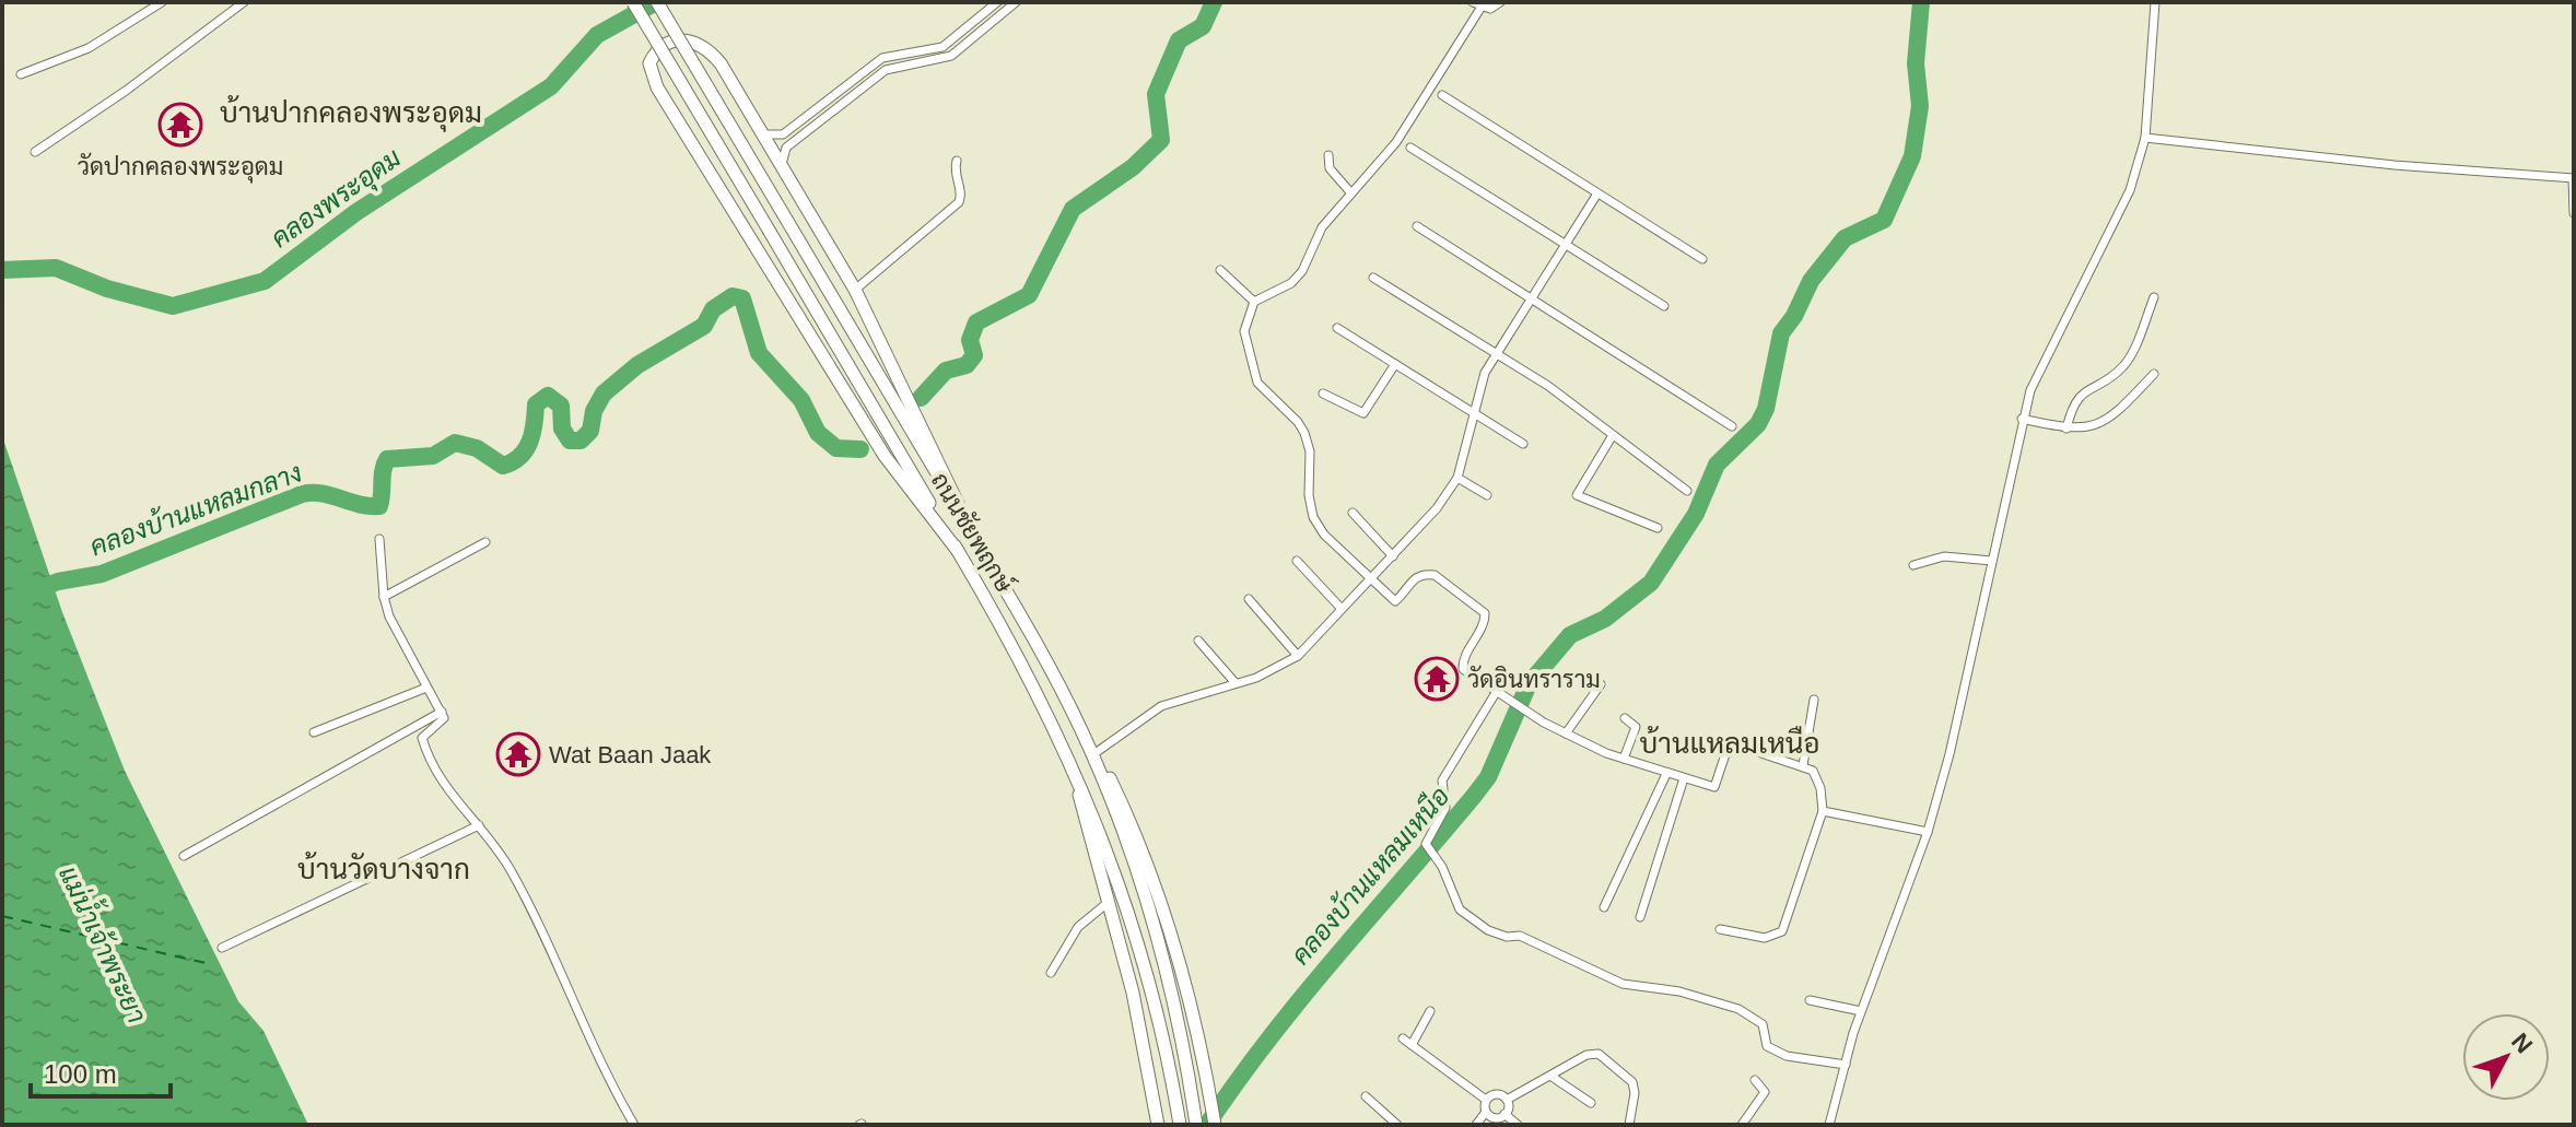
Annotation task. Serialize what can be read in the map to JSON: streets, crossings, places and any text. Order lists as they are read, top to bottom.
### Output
{
  "streets": {
    "main road": ["ถนนชัยพฤกษ์"]
  },
  "districts": ["บ้านปากคลองพระอุดม", "บ้านแหลมเหนือ", "บ้านวัดบางจาก"],
  "water": [
    "คลองพระอุดม",
    "คลองบ้านแหลมกลาง",
    "คลองบ้านแหลมเหนือ",
    "แม่น้ำเจ้าพระยา"
  ],
  "places": {
    "temple": ["วัดปากคลองพระอุดม", "วัดอินทราราม", "Wat Baan Jaak"]
  },
  "scale_bar": "100 m",
  "north": "top right"
}
